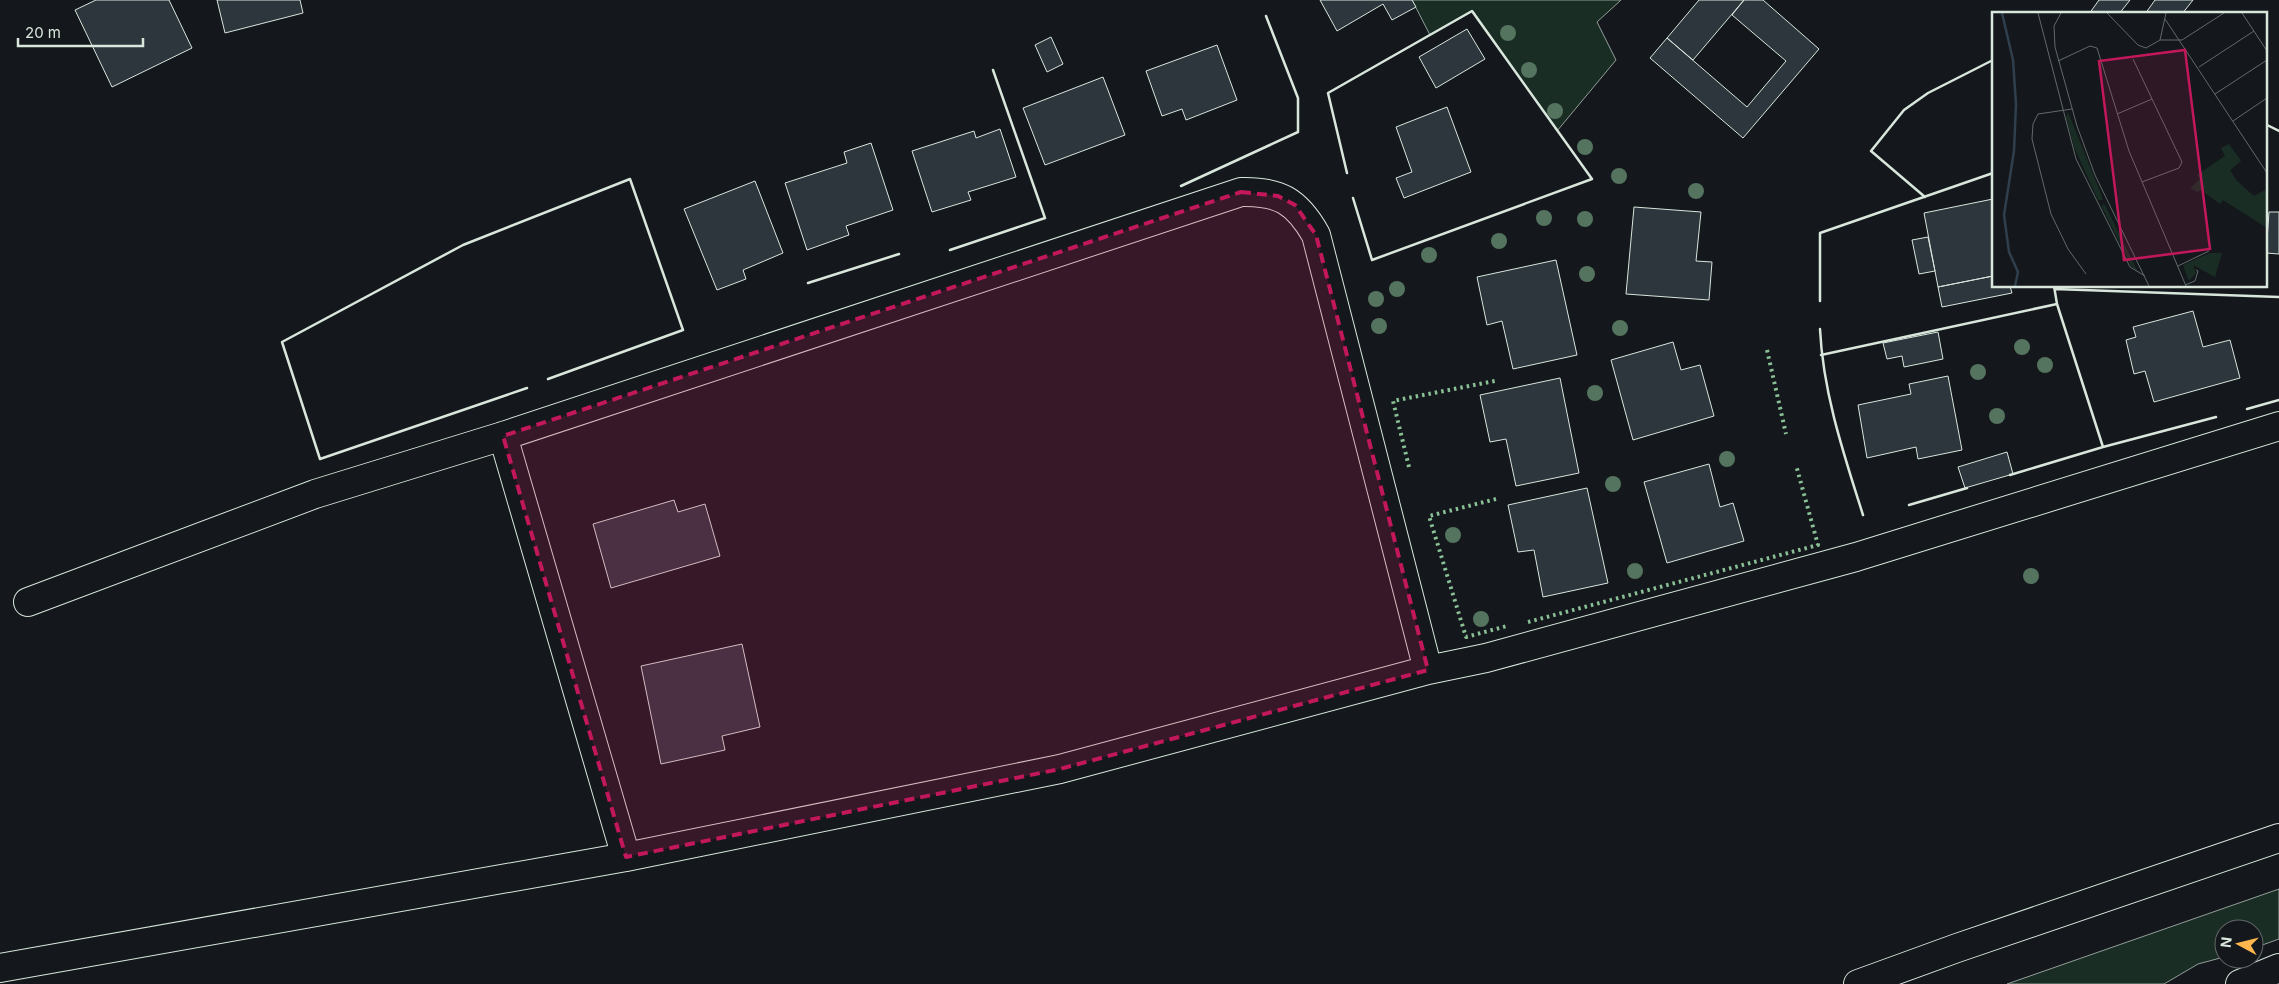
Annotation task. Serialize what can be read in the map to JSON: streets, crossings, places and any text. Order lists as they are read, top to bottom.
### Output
{
  "scale_bar": "20 m",
  "north": "left"
}
